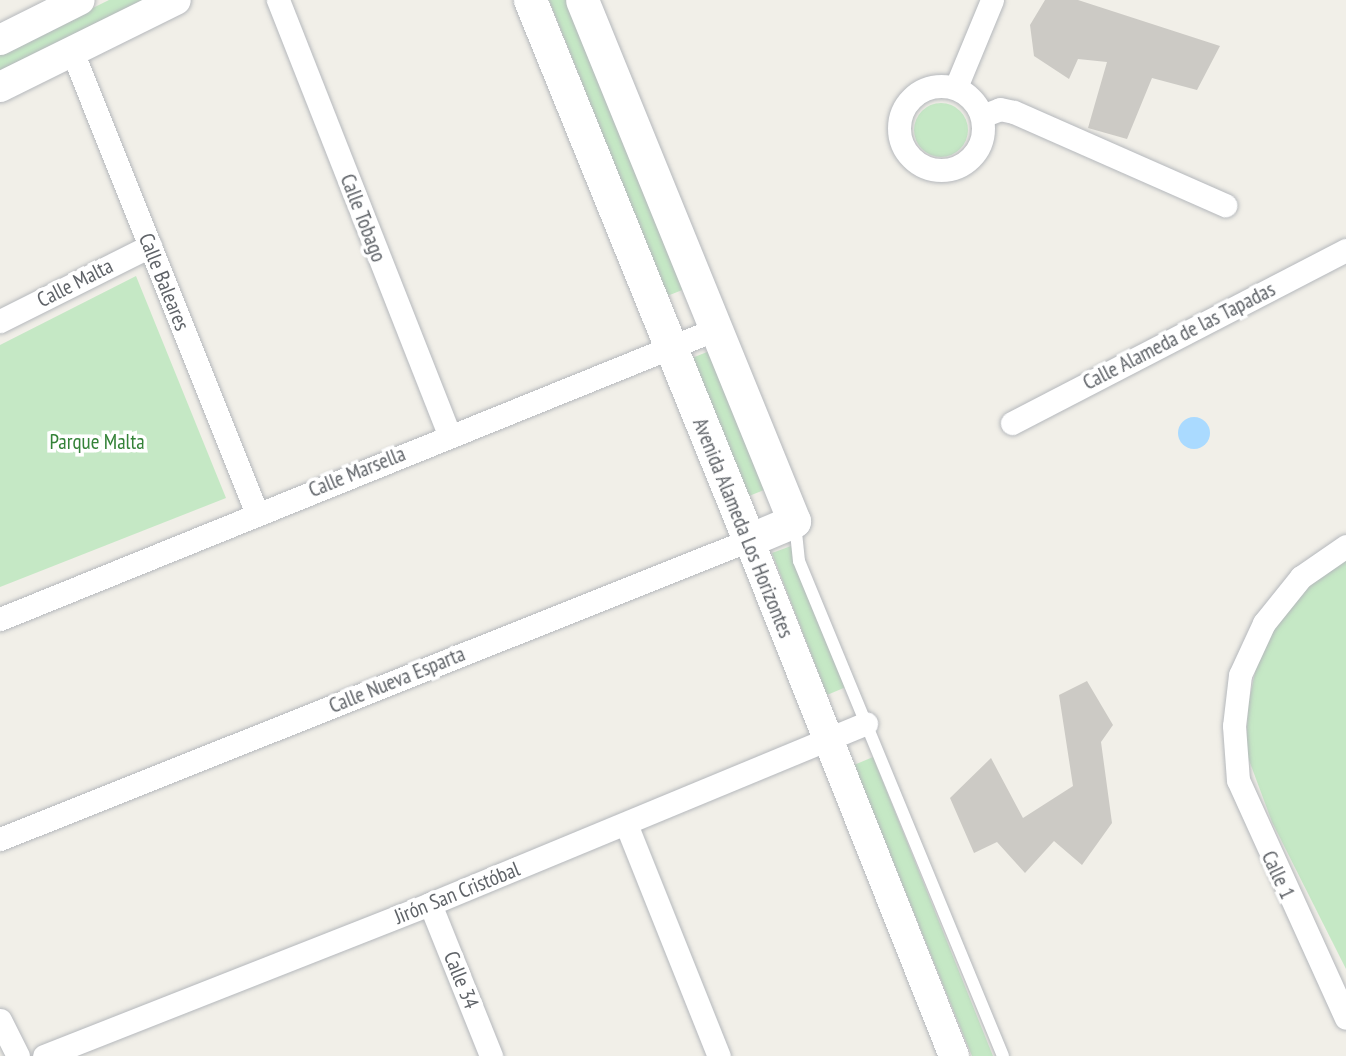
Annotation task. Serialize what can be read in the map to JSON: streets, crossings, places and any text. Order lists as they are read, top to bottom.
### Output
{
  "streets": {
    "main road": ["Avenida Alameda Los Horizontes", "Calle Nueva Esparta"],
    "street": [
      "Calle Tobago",
      "Calle Baleares",
      "Calle Malta",
      "Calle Alameda de las Tapadas",
      "Calle Marsella",
      "Calle 1",
      "Jirón San Cristóbal",
      "Calle 34"
    ]
  },
  "crossings": [
    ["Calle Tobago", "Calle Marsella"],
    ["Calle Baleares", "Calle Malta"],
    ["Calle Baleares", "Calle Marsella"],
    ["Calle Marsella", "Avenida Alameda Los Horizontes"],
    ["Avenida Alameda Los Horizontes", "Calle Nueva Esparta"],
    ["Avenida Alameda Los Horizontes", "Jirón San Cristóbal"],
    ["Jirón San Cristóbal", "Calle 34"]
  ],
  "parks": ["Parque Malta"]
}
